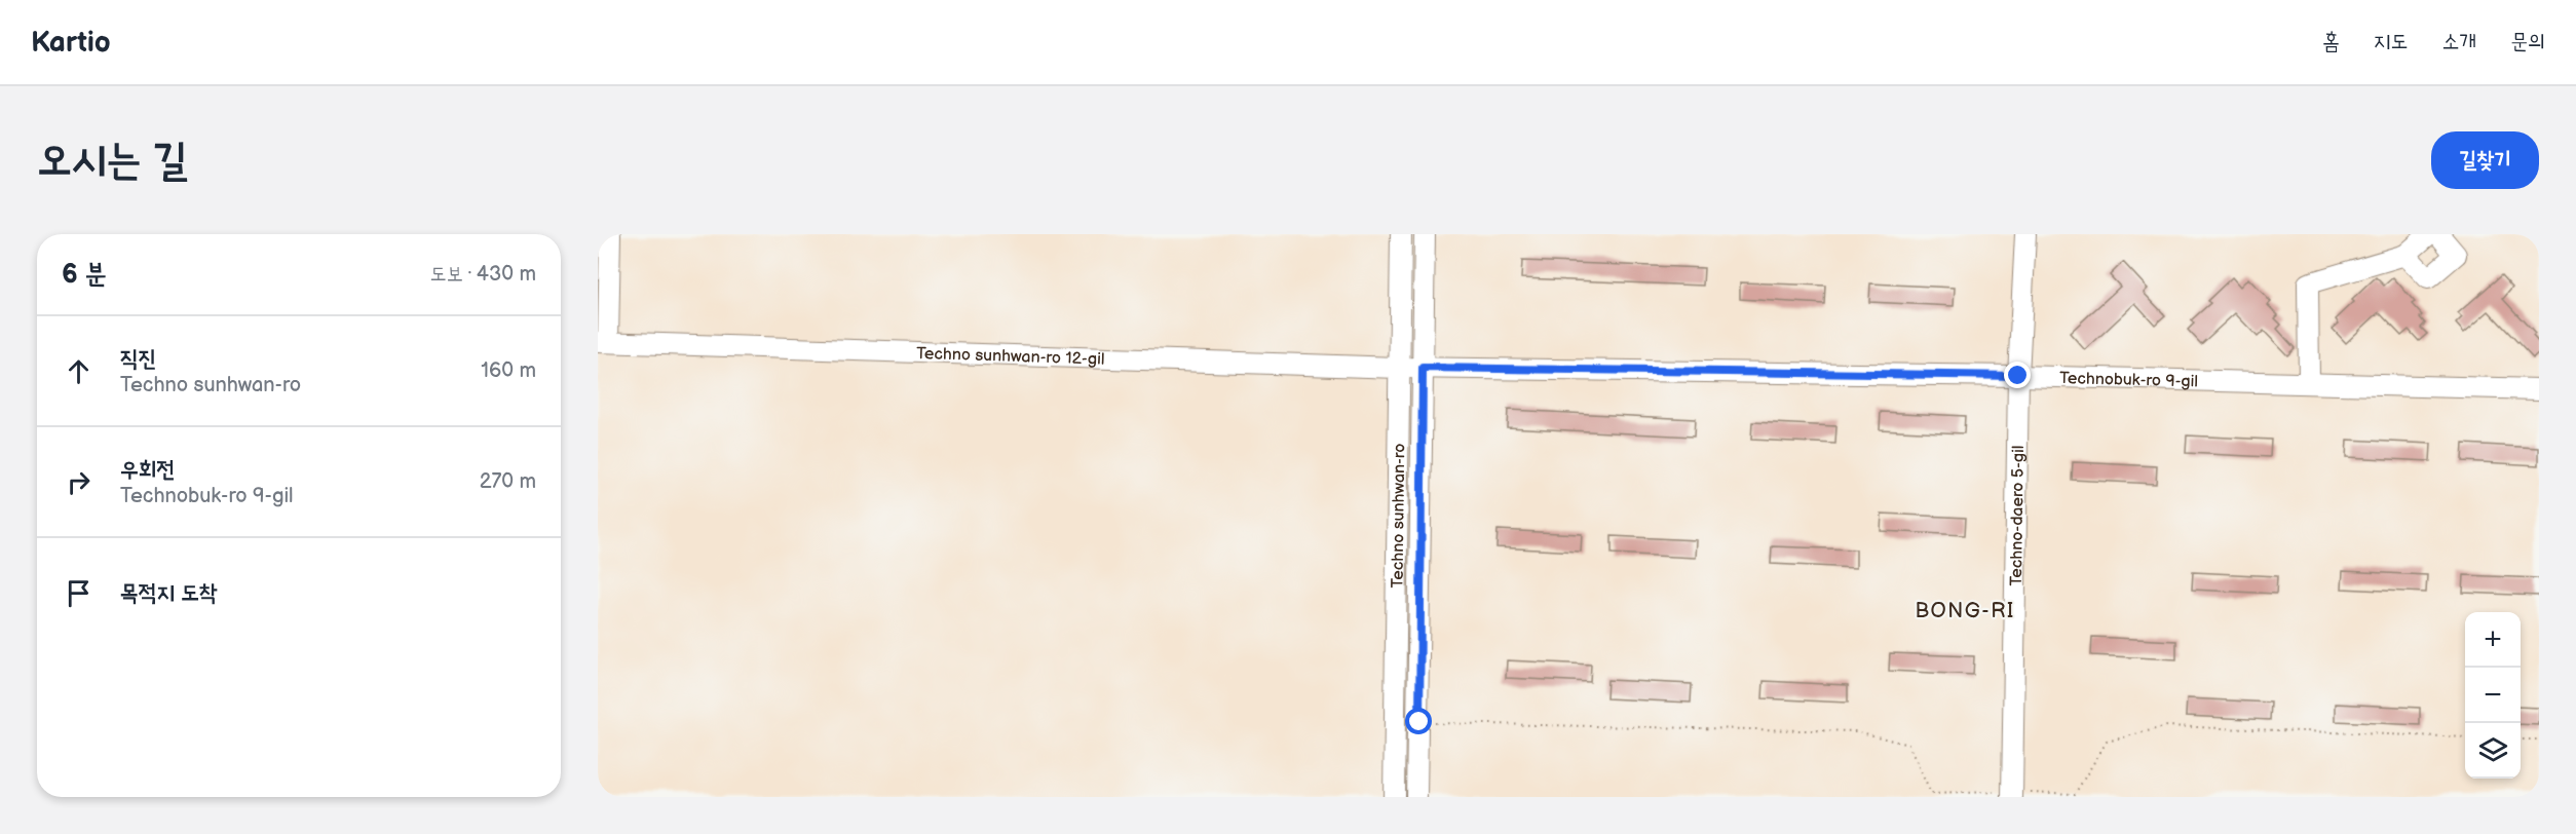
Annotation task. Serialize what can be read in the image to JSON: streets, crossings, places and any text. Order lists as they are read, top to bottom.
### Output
{
  "streets": {
    "street": [
      "Techno sunhwan-ro 12-gil",
      "Technobuk-ro 9-gil",
      "Techno sunhwan-ro",
      "Techno-daero 5-gil"
    ]
  },
  "crossings": [
    ["Techno sunhwan-ro 12-gil", "Technobuk-ro 9-gil"],
    ["Techno sunhwan-ro 12-gil", "Techno sunhwan-ro"],
    ["Technobuk-ro 9-gil", "Techno sunhwan-ro"],
    ["Technobuk-ro 9-gil", "Techno-daero 5-gil"]
  ],
  "districts": ["BONG-RI"],
  "page": {
    "header": "Kartio",
    "nav": [
      "홈",
      "지도",
      "소개",
      "문의"
    ],
    "buttons": "길찾기",
    "title": "오시는 길",
    "heading": ["6 분", "도보 · 430 m"],
    "list": [
      ["직진", "Techno sunhwan-ro", "160 m"],
      ["우회전", "Technobuk-ro 9-gil", "270 m"],
      "목적지 도착"
    ],
    "map_buttons": ["+", "−"]
  }
}
